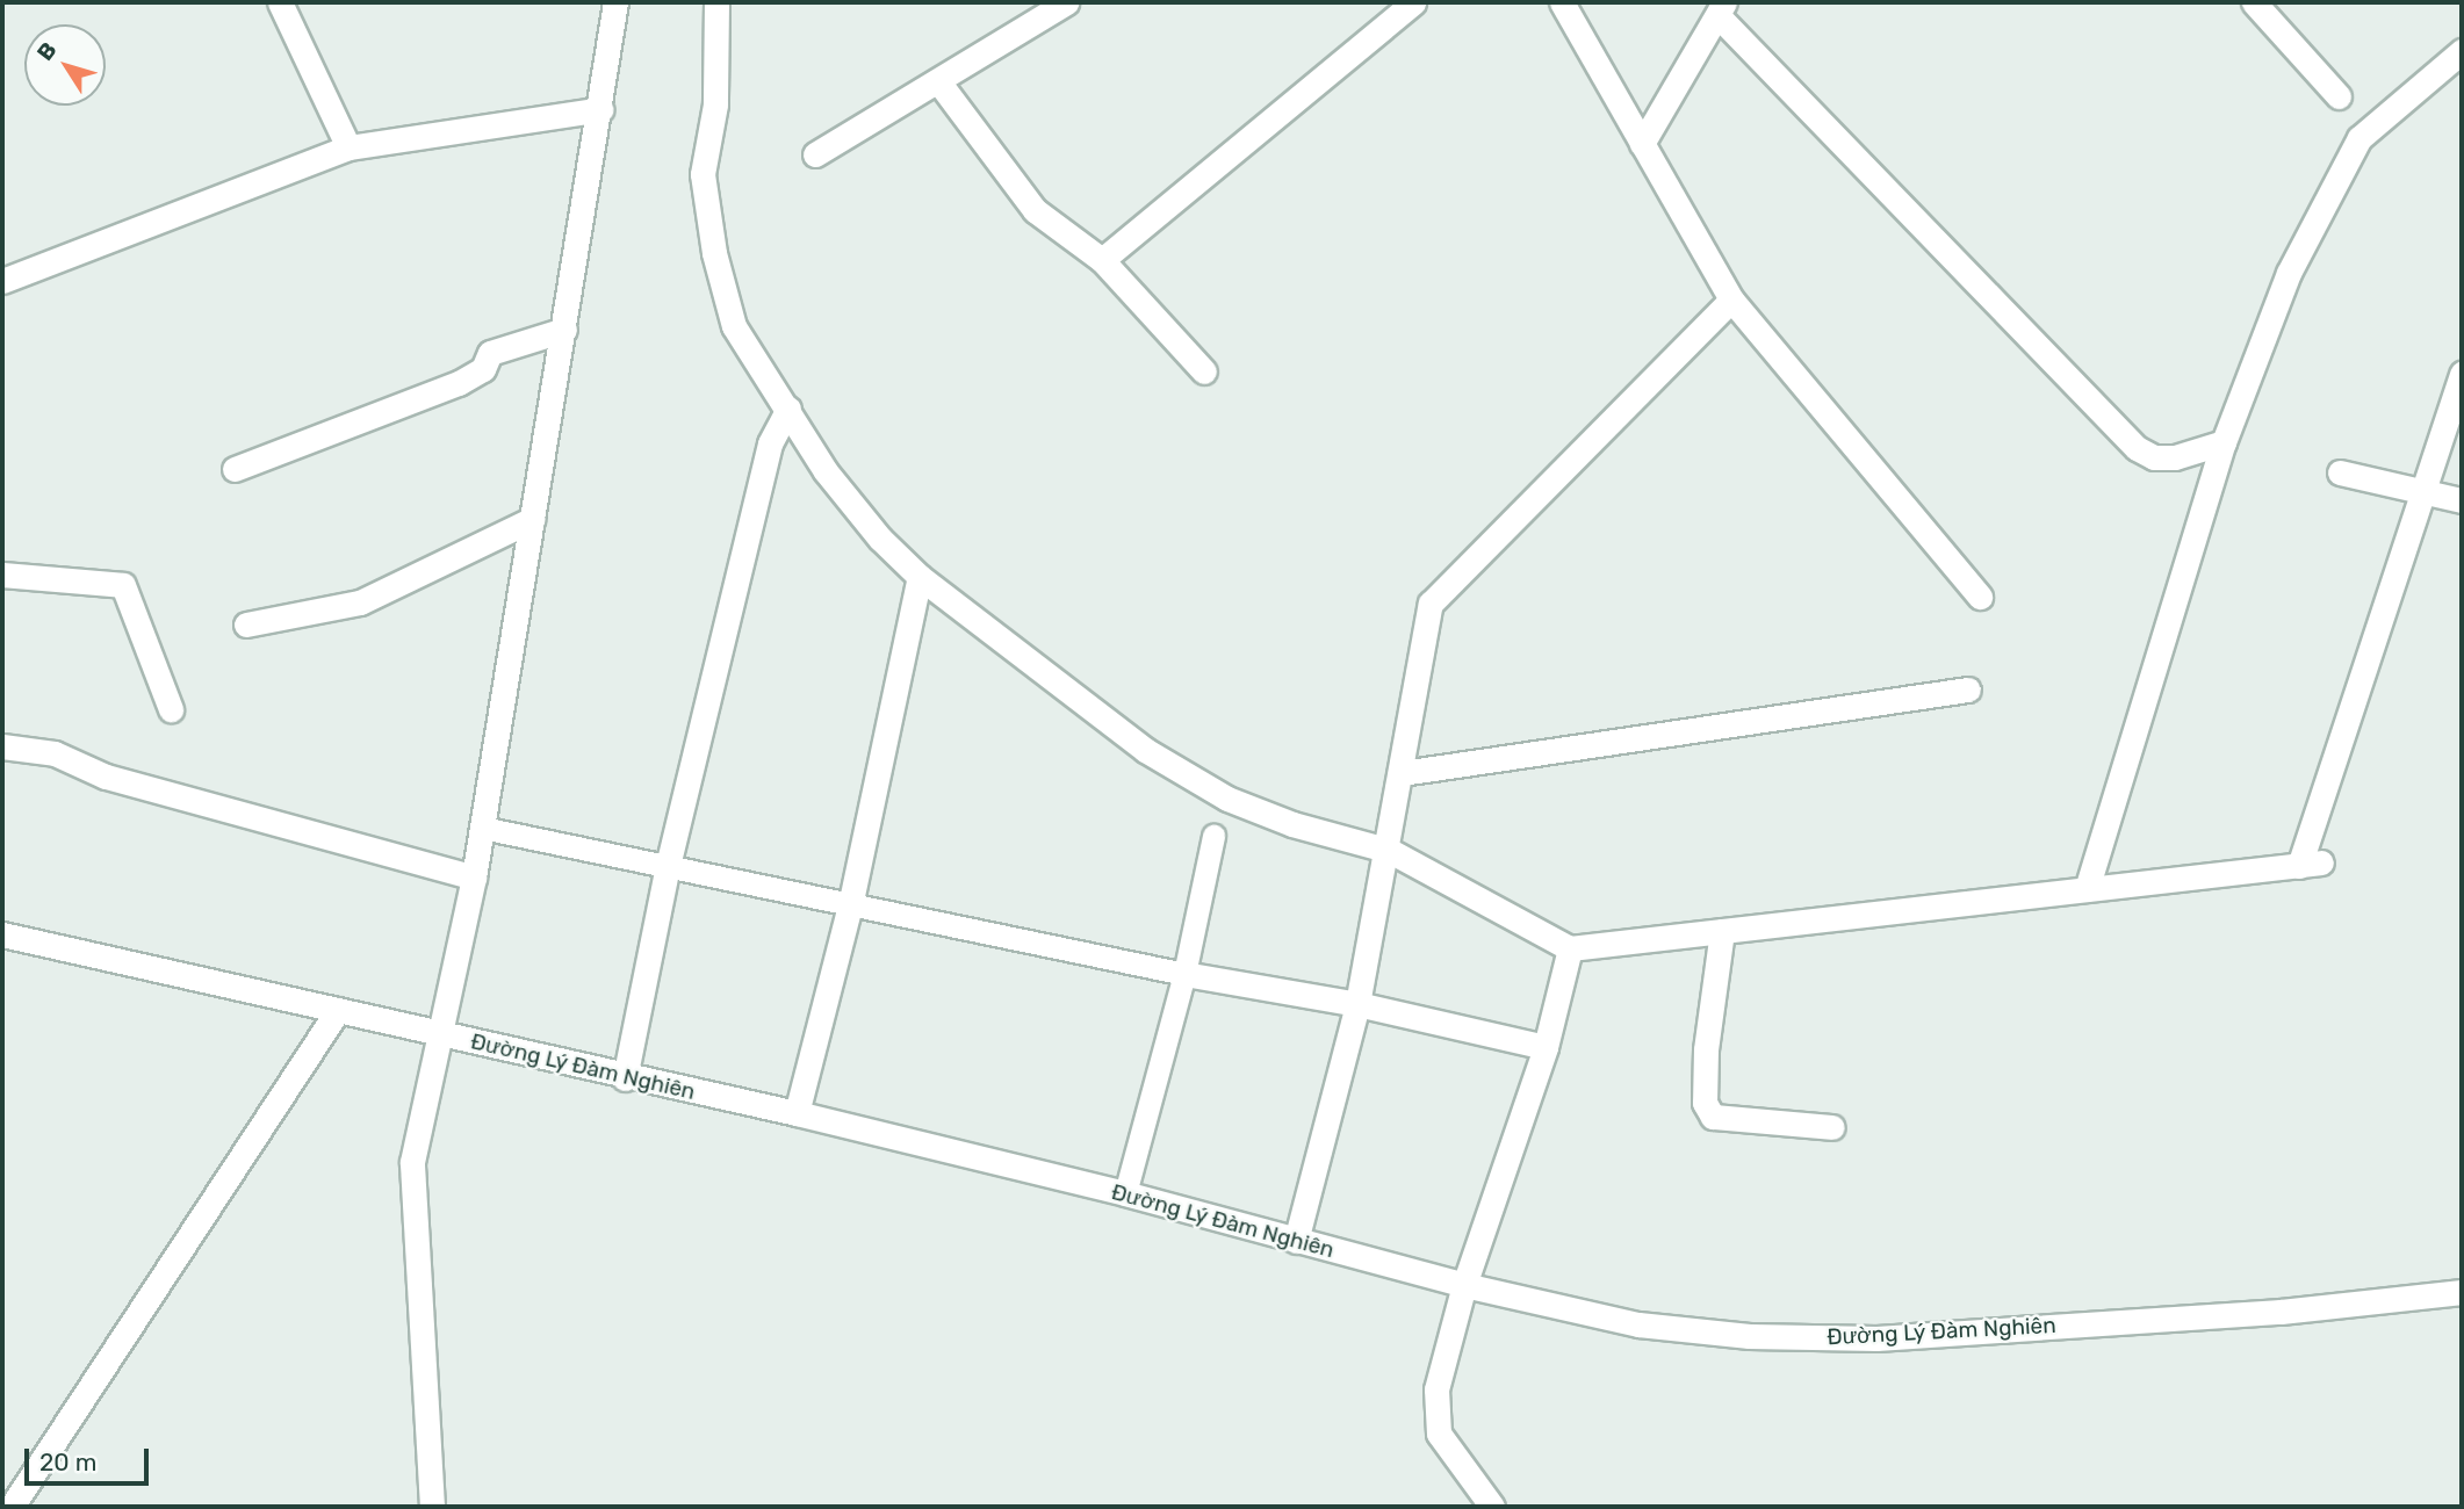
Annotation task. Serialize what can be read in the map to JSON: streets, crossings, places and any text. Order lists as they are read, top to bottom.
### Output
{
  "streets": {
    "street": ["Đường Lý Đàm Nghiên"]
  },
  "scale_bar": "20 m",
  "north": "top left"
}
